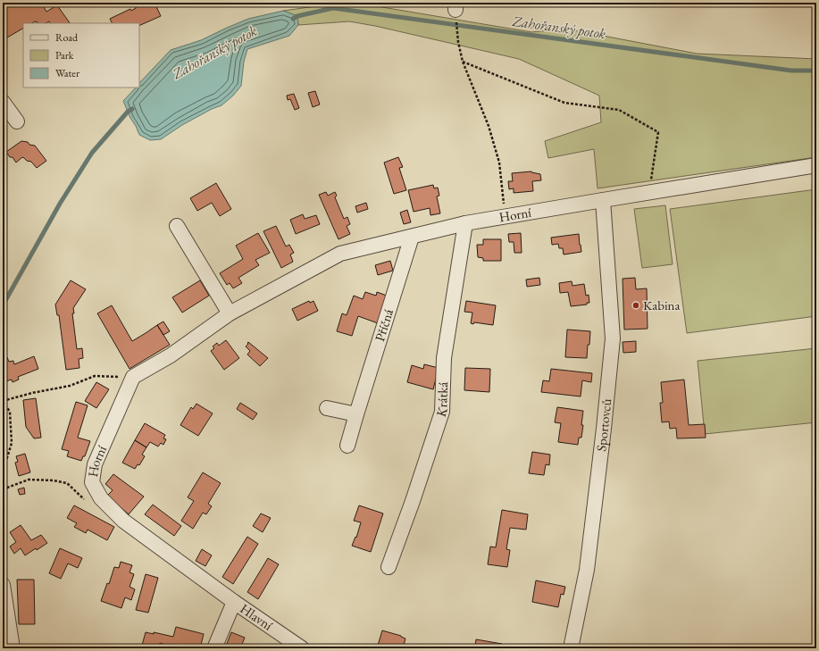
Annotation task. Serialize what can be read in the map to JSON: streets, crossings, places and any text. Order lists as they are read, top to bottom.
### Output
{
  "streets": {
    "street": [
      "Horní",
      "Příčná",
      "Krátká",
      "Sportovců",
      "Hlavní"
    ]
  },
  "crossings": [
    ["Horní", "Příčná"],
    ["Horní", "Krátká"],
    ["Horní", "Sportovců"],
    ["Horní", "Hlavní"]
  ],
  "water": ["Zahořanský potok"],
  "places": ["Kabina"],
  "legend": ["Road", "Park", "Water"]
}
